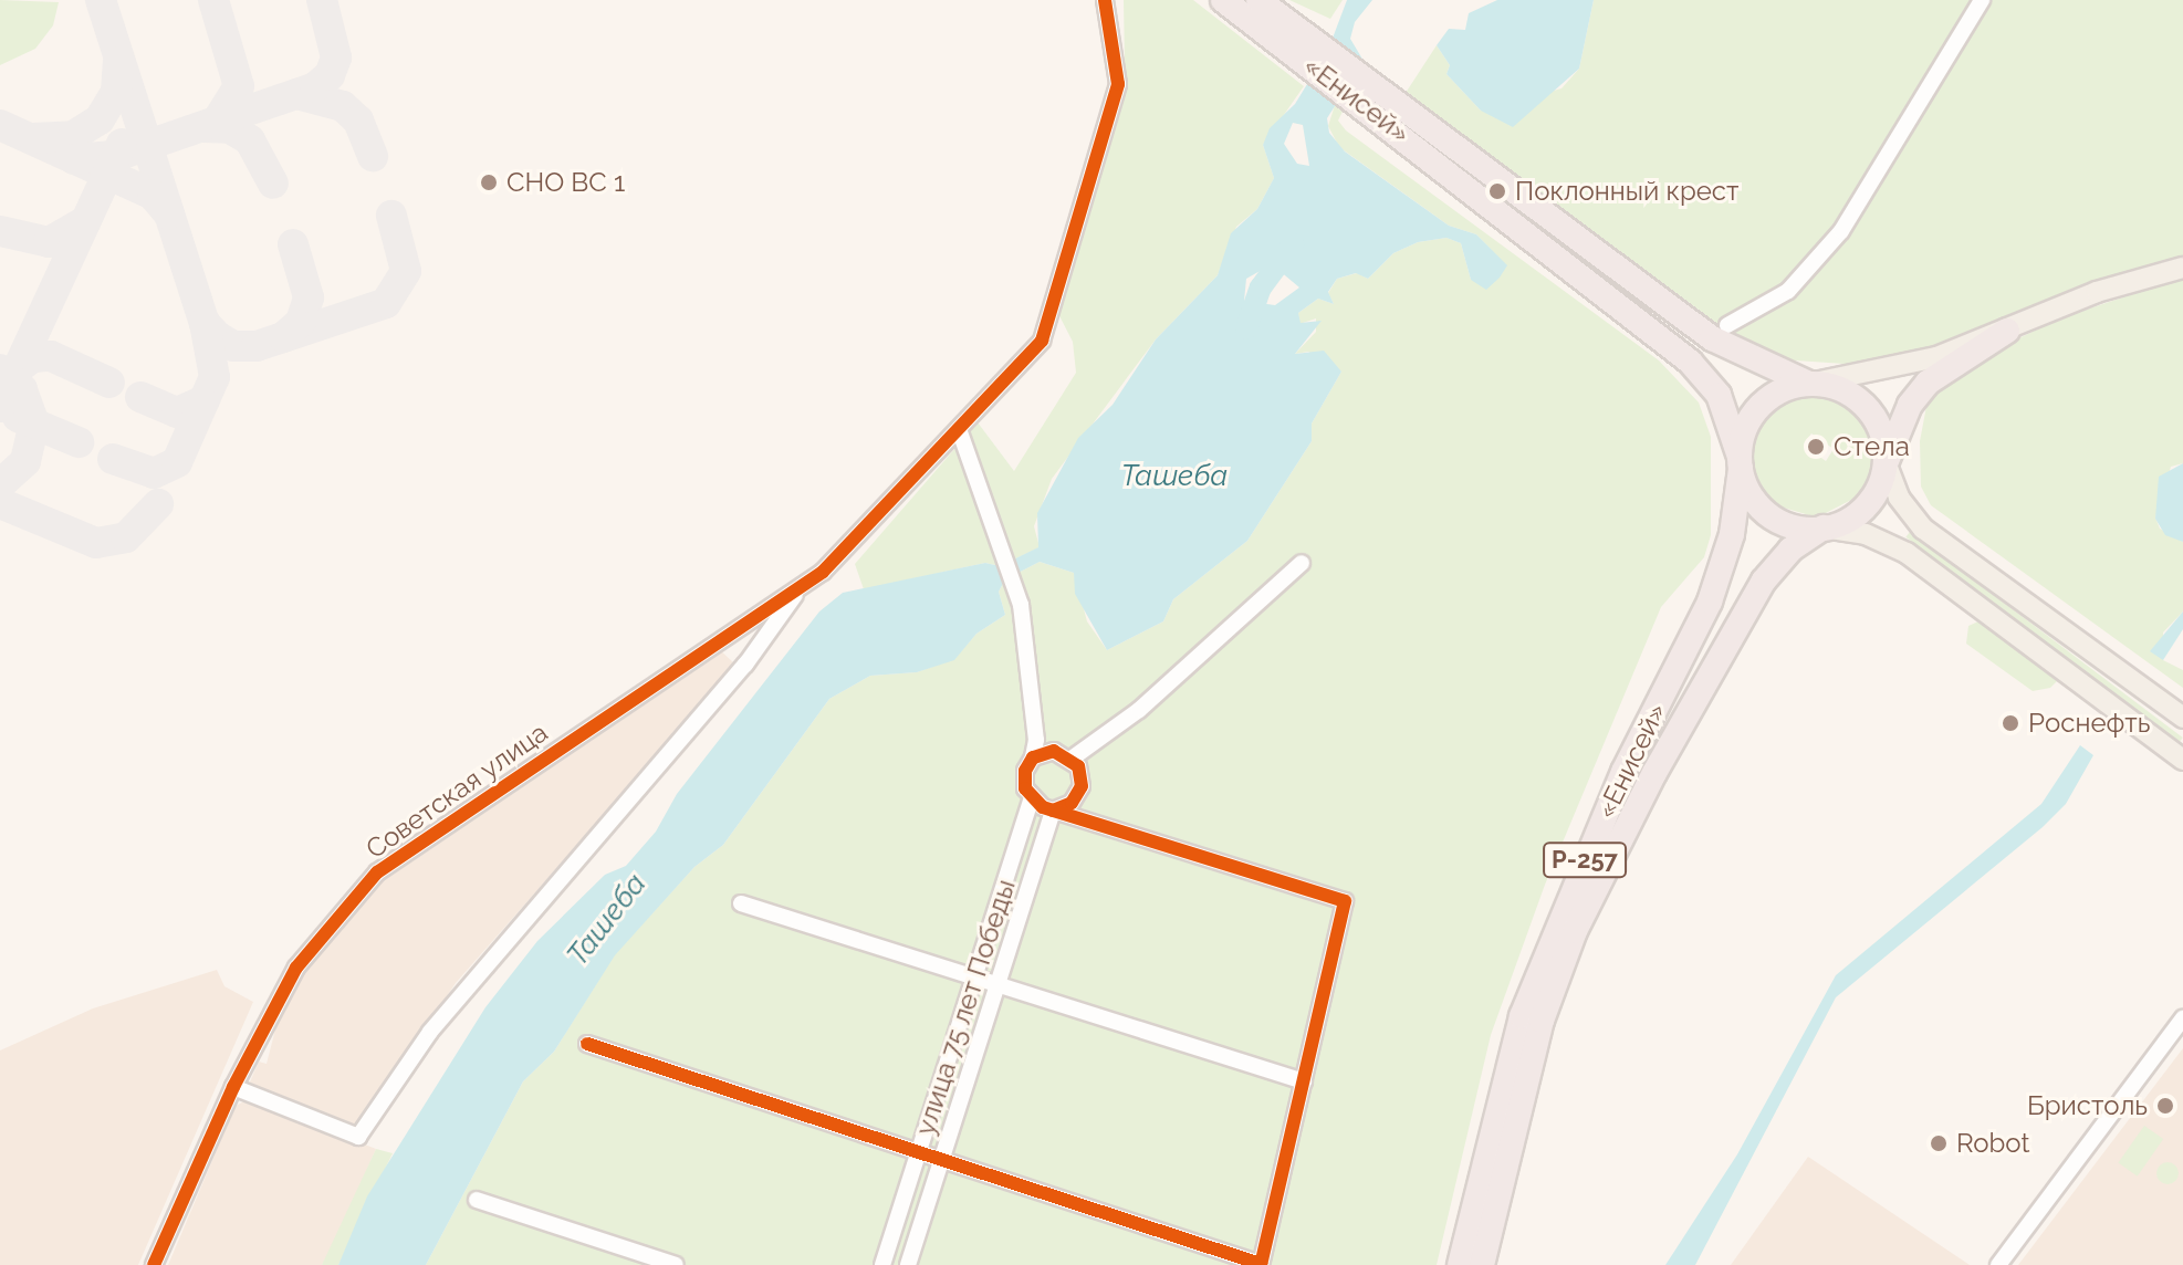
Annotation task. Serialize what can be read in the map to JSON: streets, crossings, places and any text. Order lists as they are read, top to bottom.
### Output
{
  "streets": {
    "highway": ["«Енисей»", "Р-257"],
    "street": ["Советская улица", "улица 75 лет Победы"]
  },
  "water": ["Ташеба"],
  "places": [
    "СНО ВС 1",
    "Поклонный крест",
    "Стела",
    "Роснефть",
    "Бристоль",
    "Robot"
  ]
}
